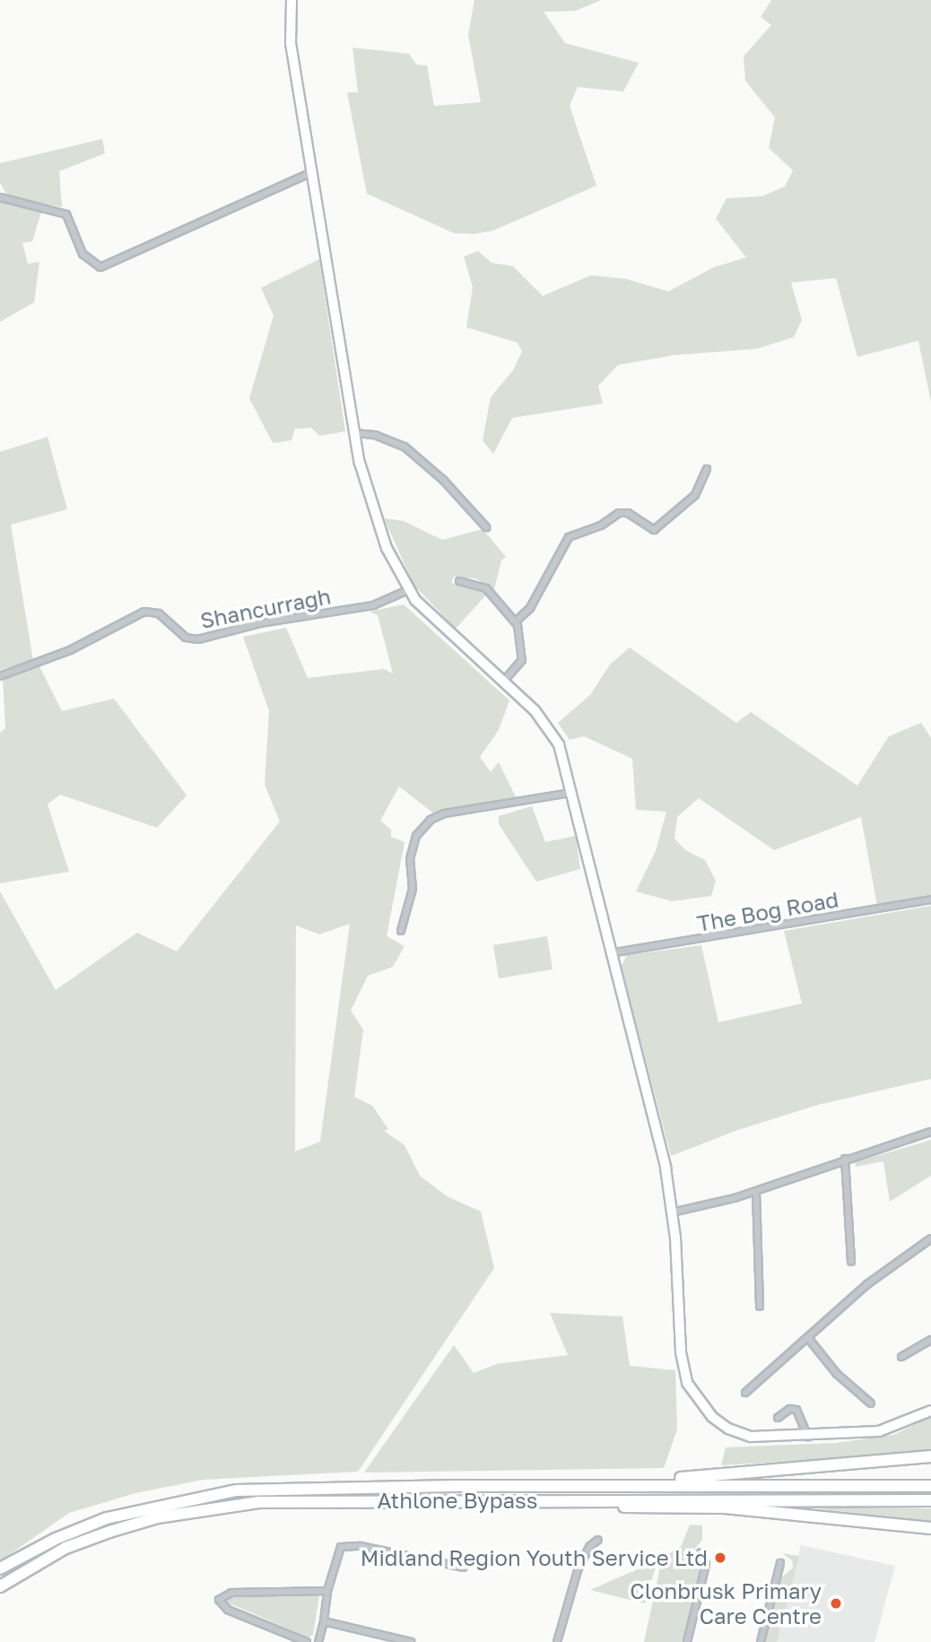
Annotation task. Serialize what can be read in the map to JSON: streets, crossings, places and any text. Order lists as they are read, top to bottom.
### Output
{
  "streets": {
    "highway": ["Athlone Bypass"],
    "street": ["Shancurragh", "The Bog Road"]
  },
  "places": ["Midland Region Youth Service Ltd", "Clonbrusk Primary Care Centre"]
}
